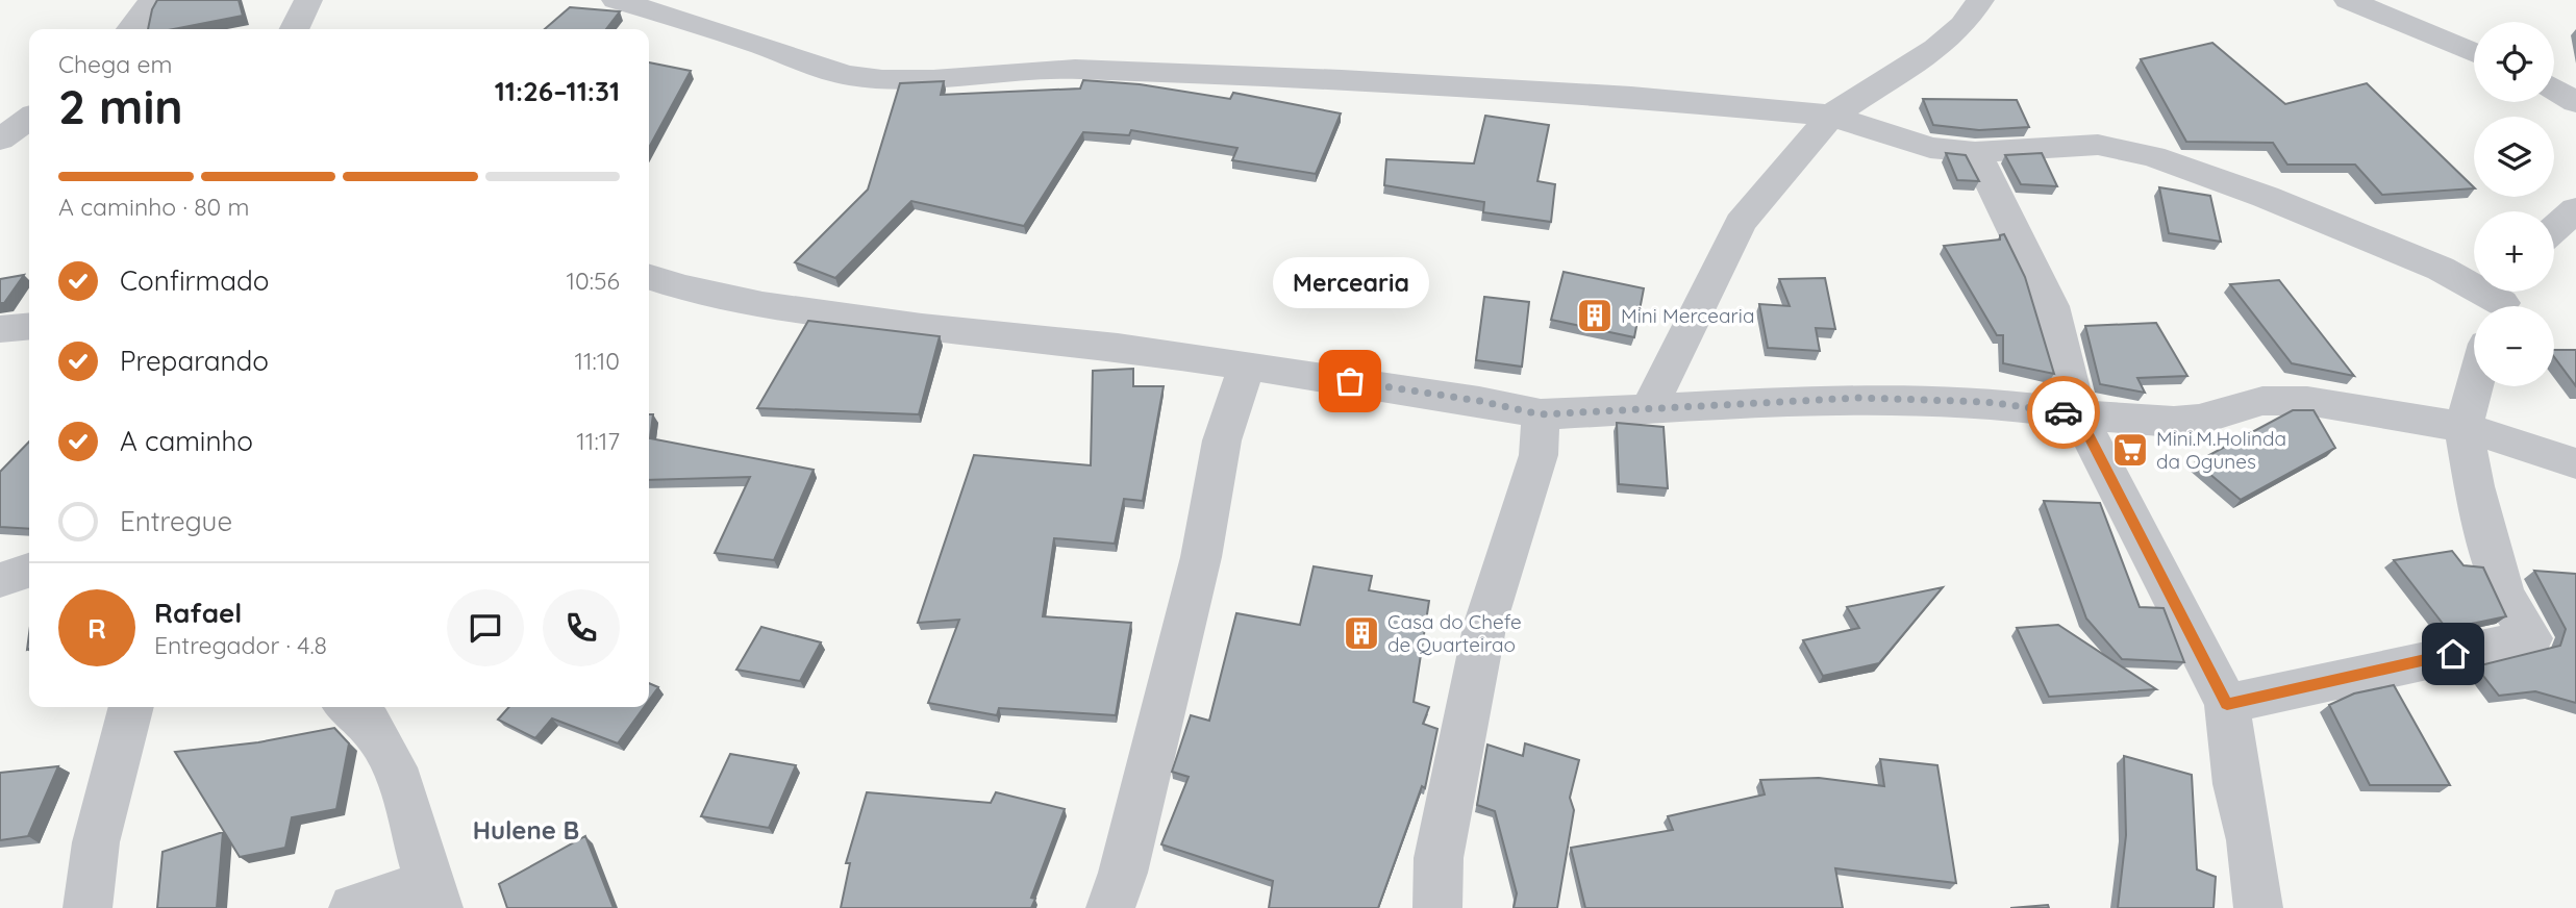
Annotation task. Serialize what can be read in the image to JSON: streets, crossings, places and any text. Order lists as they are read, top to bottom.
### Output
{
  "districts": ["Hulene B"],
  "places": {
    "building": ["Mini Mercearia", "Casa do Chefe de Quarteirao"],
    "other": ["Mercearia"],
    "supermarket": ["Mini.M.Holinda da Ogunes"]
  },
  "page": {
    "map_buttons": ["+", "−"],
    "heading": ["2 min", "Chega em", "11:26–11:31"],
    "panel": ["Rafael", "Entregador · 4.8"],
    "bar": "A caminho · 80 m",
    "list": [
      ["Confirmado", "10:56"],
      ["Preparando", "11:10"],
      ["A caminho", "11:17"],
      "Entregue"
    ],
    "bubble": "Mercearia",
    "round": "R"
  }
}
